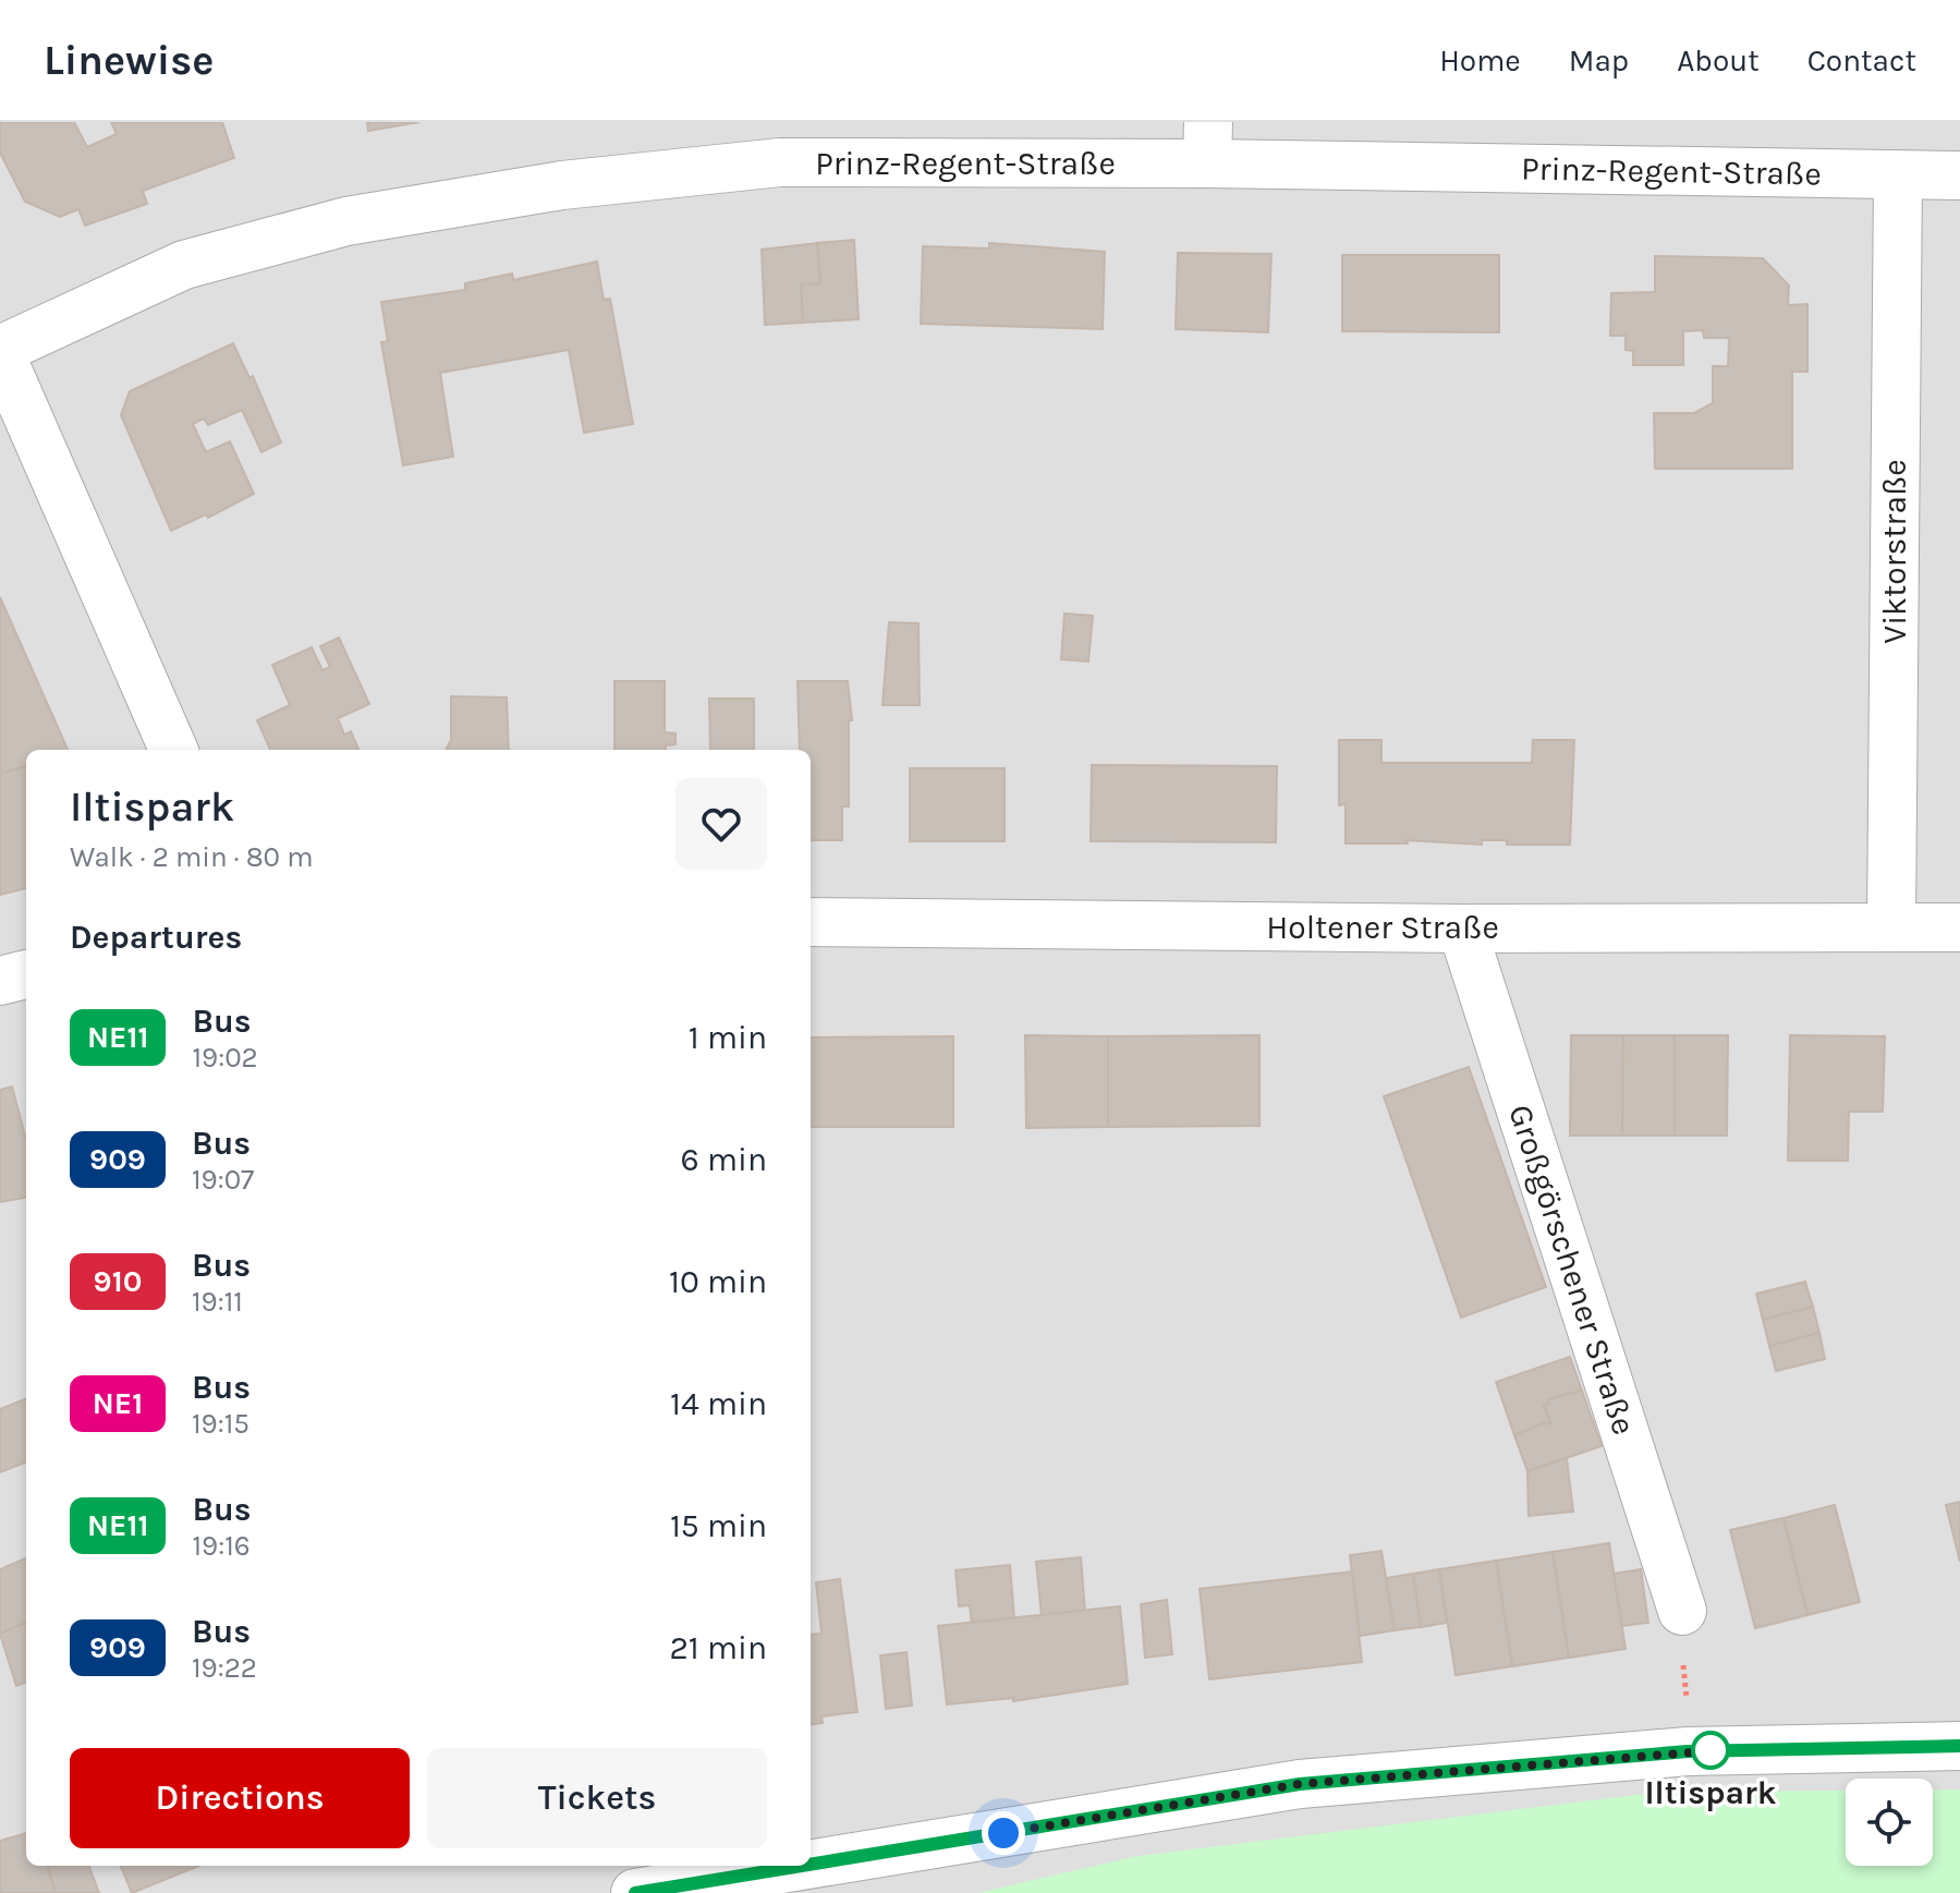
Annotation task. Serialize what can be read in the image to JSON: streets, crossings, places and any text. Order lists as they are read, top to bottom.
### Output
{
  "streets": {
    "street": [
      "Prinz-Regent-Straße",
      "Viktorstraße",
      "Holtener Straße",
      "Großgörschener Straße"
    ]
  },
  "crossings": [
    ["Prinz-Regent-Straße", "Viktorstraße"],
    ["Viktorstraße", "Holtener Straße"],
    ["Holtener Straße", "Großgörschener Straße"]
  ],
  "places": ["Iltispark"],
  "lines": ["bus line NE11"],
  "page": {
    "header": "Linewise",
    "nav": [
      "Home",
      "Map",
      "About",
      "Contact"
    ],
    "heading": [
      ["Iltispark", "Walk · 2 min · 80 m"],
      "Departures"
    ],
    "list": [
      {
        "mark": "NE11",
        "name": "Bus",
        "note": "19:02",
        "value": "1 min"
      },
      {
        "mark": "909",
        "name": "Bus",
        "note": "19:07",
        "value": "6 min"
      },
      {
        "mark": "910",
        "name": "Bus",
        "note": "19:11",
        "value": "10 min"
      },
      {
        "mark": "NE1",
        "name": "Bus",
        "note": "19:15",
        "value": "14 min"
      },
      {
        "mark": "NE11",
        "name": "Bus",
        "note": "19:16",
        "value": "15 min"
      },
      {
        "mark": "909",
        "name": "Bus",
        "note": "19:22",
        "value": "21 min"
      }
    ],
    "buttons": ["Directions", "Tickets"]
  }
}
